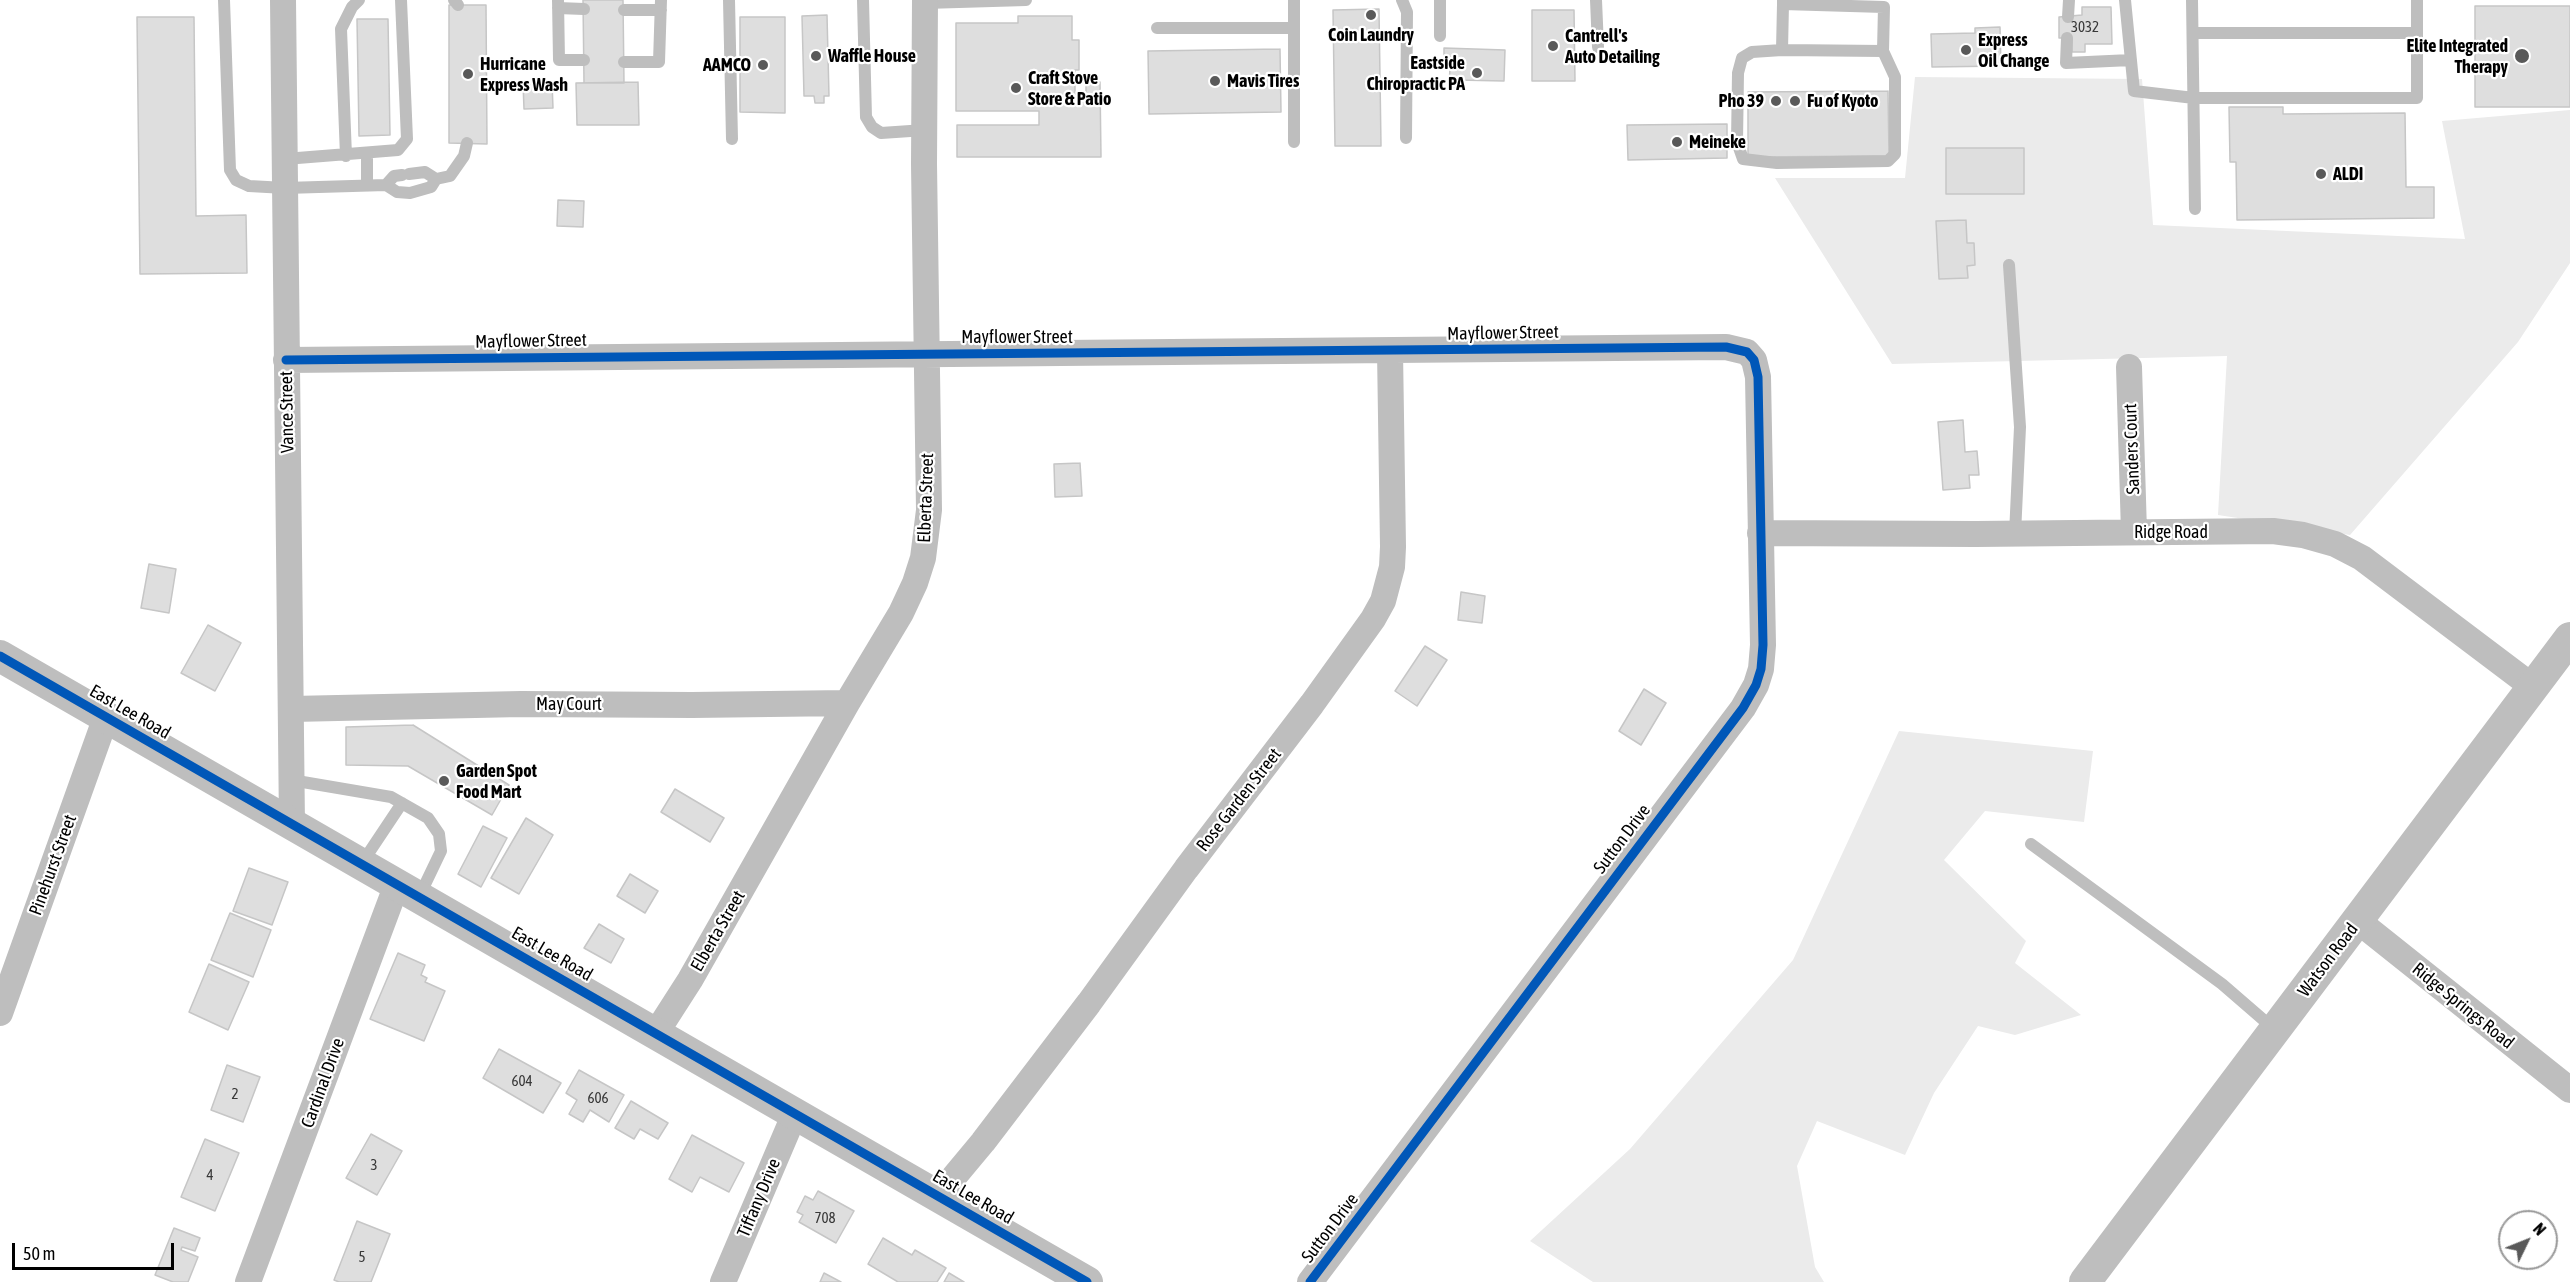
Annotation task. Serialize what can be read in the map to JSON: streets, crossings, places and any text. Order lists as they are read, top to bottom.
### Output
{
  "streets": {
    "street": [
      "Mayflower Street",
      "Vance Street",
      "Sanders Court",
      "Elberta Street",
      "Ridge Road",
      "May Court",
      "East Lee Road",
      "Rose Garden Street",
      "Sutton Drive",
      "Pinehurst Street",
      "Watson Road",
      "Ridge Springs Road",
      "Cardinal Drive",
      "Tiffany Drive"
    ]
  },
  "crossings": [
    ["Mayflower Street", "Vance Street"],
    ["Mayflower Street", "Elberta Street"],
    ["Mayflower Street", "Rose Garden Street"],
    ["Mayflower Street", "Sutton Drive"],
    ["Vance Street", "May Court"],
    ["Vance Street", "East Lee Road"],
    ["Sanders Court", "Ridge Road"],
    ["Elberta Street", "May Court"],
    ["Elberta Street", "East Lee Road"],
    ["Ridge Road", "Sutton Drive"],
    ["Ridge Road", "Watson Road"],
    ["East Lee Road", "Rose Garden Street"],
    ["East Lee Road", "Pinehurst Street"],
    ["East Lee Road", "Cardinal Drive"],
    ["East Lee Road", "Tiffany Drive"],
    ["Watson Road", "Ridge Springs Road"]
  ],
  "places": [
    "Coin Laundry",
    "Cantrell's Auto Detailing",
    "Express Oil Change",
    "Waffle House",
    "Elite Integrated Therapy",
    "AAMCO",
    "Eastside Chiropractic PA",
    "Hurricane Express Wash",
    "Mavis Tires",
    "Craft Stove Store & Patio",
    "Pho 39",
    "Fu of Kyoto",
    "Meineke",
    "ALDI",
    "Garden Spot Food Mart"
  ],
  "house_numbers": [
    "3032",
    "604",
    "2",
    "606",
    "3",
    "4",
    "708",
    "5"
  ],
  "scale_bar": "50 m",
  "north": "top right"
}
